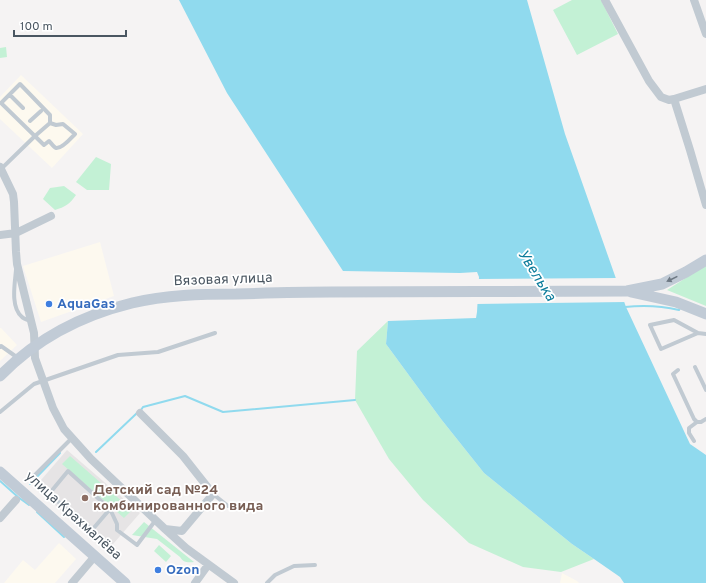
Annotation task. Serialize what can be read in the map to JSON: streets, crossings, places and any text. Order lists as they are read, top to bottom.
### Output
{
  "streets": {
    "street": ["Вязовая улица", "улица Крахмалёва"]
  },
  "water": ["Увелька"],
  "places": ["AquaGas", "Детский сад №24 комбинированного вида", "Ozon"],
  "scale_bar": "100 m"
}
